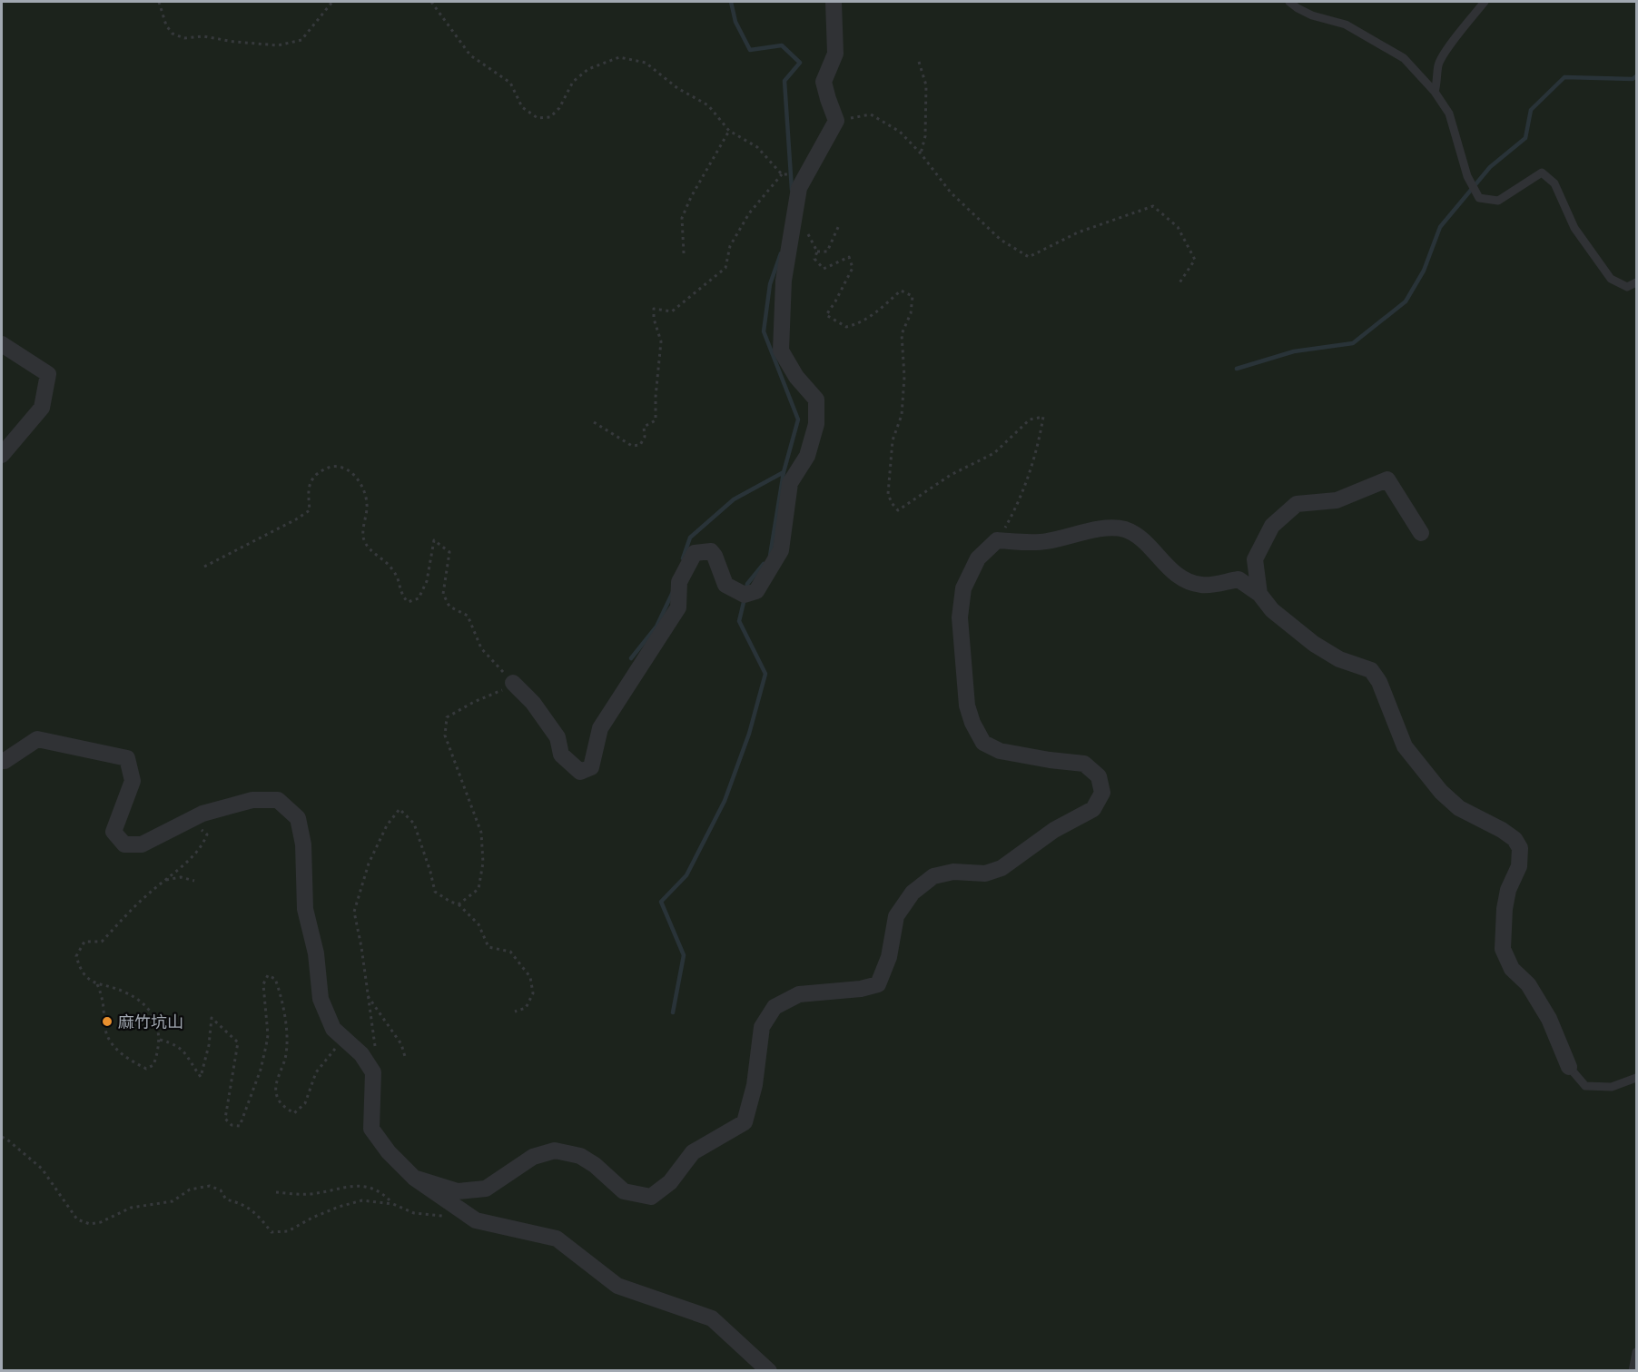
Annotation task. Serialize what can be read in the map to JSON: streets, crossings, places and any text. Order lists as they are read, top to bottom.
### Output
{
  "places": ["麻竹坑山"]
}
